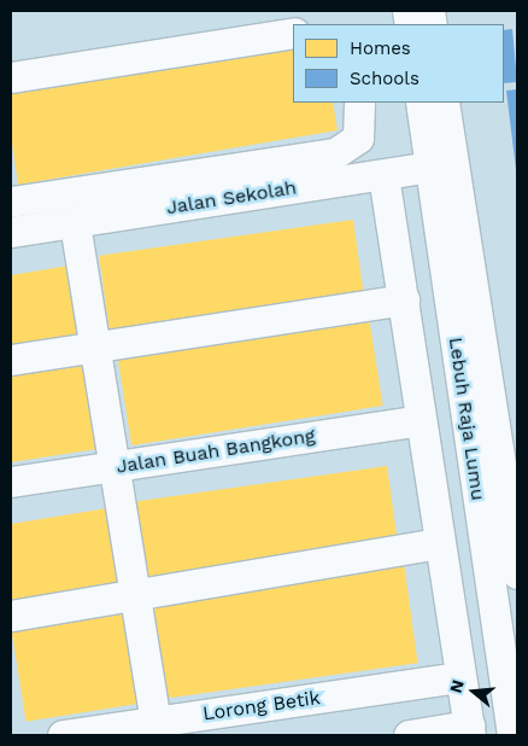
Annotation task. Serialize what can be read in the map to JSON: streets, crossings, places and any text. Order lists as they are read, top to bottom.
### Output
{
  "streets": {
    "street": [
      "Jalan Sekolah",
      "Lebuh Raja Lumu",
      "Jalan Buah Bangkong",
      "Lorong Betik"
    ]
  },
  "crossings": [
    ["Jalan Sekolah", "Lebuh Raja Lumu"]
  ],
  "legend": ["Homes", "Schools"],
  "north": "left"
}
